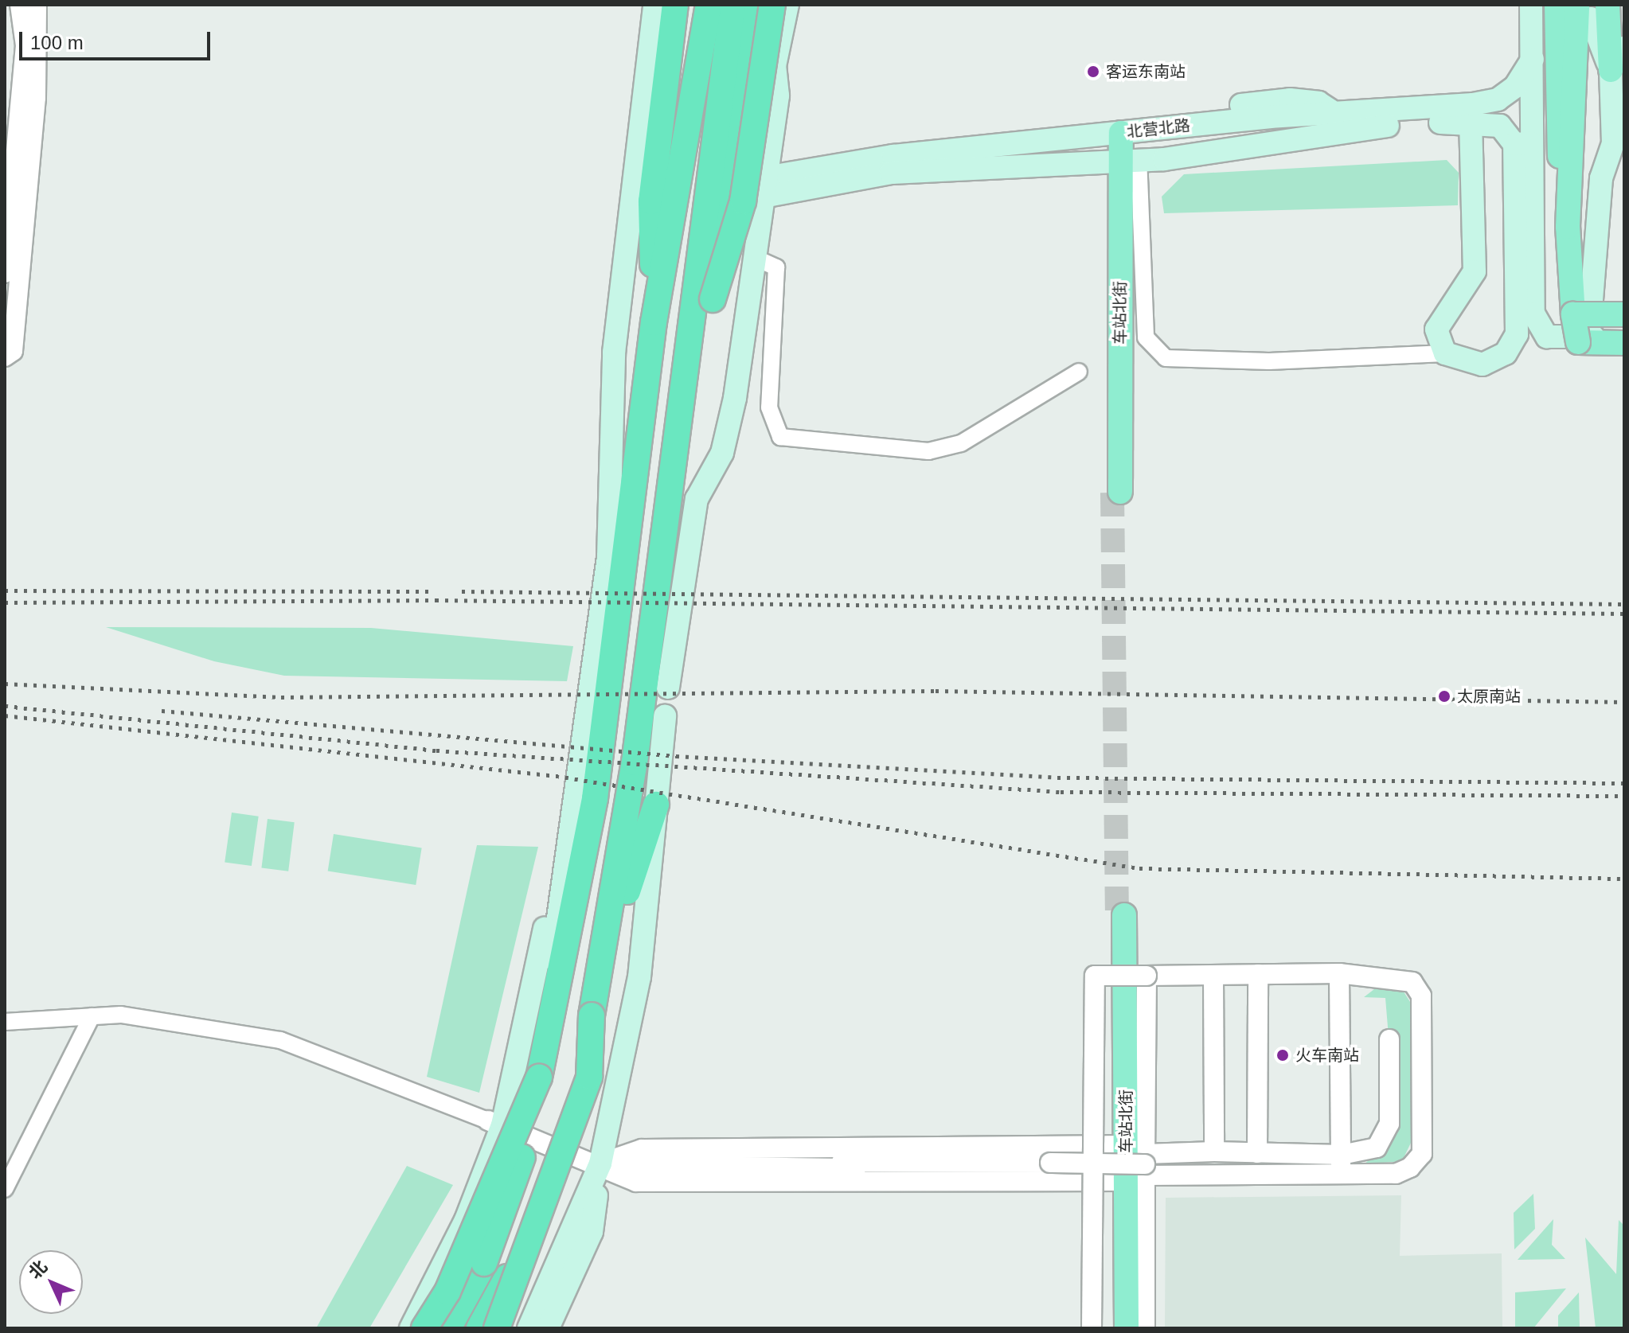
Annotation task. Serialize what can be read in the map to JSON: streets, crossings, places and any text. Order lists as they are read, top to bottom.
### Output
{
  "streets": {
    "main road": ["北营北路", "车站北街"]
  },
  "crossings": [
    ["北营北路", "车站北街"]
  ],
  "places": ["客运东南站", "太原南站", "火车南站"],
  "scale_bar": "100 m",
  "north": "top left"
}
